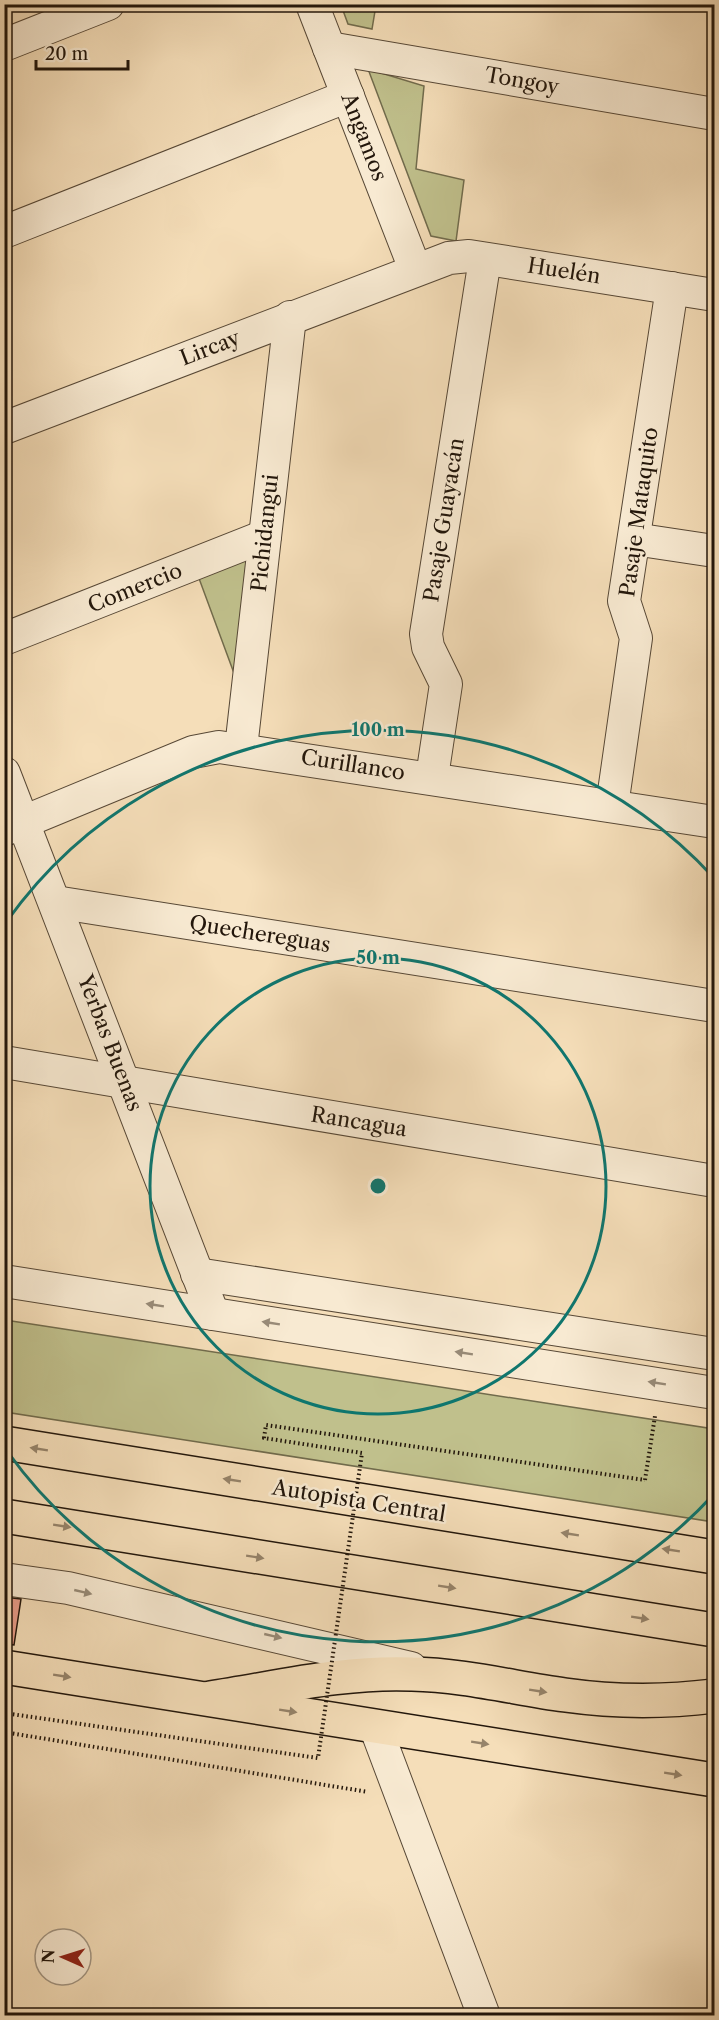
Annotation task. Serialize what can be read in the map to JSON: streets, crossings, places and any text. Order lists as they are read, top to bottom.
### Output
{
  "streets": {
    "main road": ["Autopista Central"],
    "street": [
      "Tongoy",
      "Angamos",
      "Huelén",
      "Lircay",
      "Pasaje Mataquito",
      "Pasaje Guayacán",
      "Pichidangui",
      "Comercio",
      "Curillanco",
      "Quechereguas",
      "Yerbas Buenas",
      "Rancagua"
    ]
  },
  "crossings": [
    ["Tongoy", "Angamos"],
    ["Angamos", "Huelén"],
    ["Angamos", "Lircay"],
    ["Huelén", "Lircay"],
    ["Huelén", "Pasaje Mataquito"],
    ["Huelén", "Pasaje Guayacán"],
    ["Lircay", "Pichidangui"],
    ["Pasaje Mataquito", "Curillanco"],
    ["Pasaje Guayacán", "Curillanco"],
    ["Pichidangui", "Comercio"],
    ["Pichidangui", "Curillanco"],
    ["Curillanco", "Yerbas Buenas"],
    ["Quechereguas", "Yerbas Buenas"],
    ["Yerbas Buenas", "Rancagua"]
  ],
  "scale_bar": "20 m",
  "north": "left",
  "rings": ["100 m", "50 m"]
}
